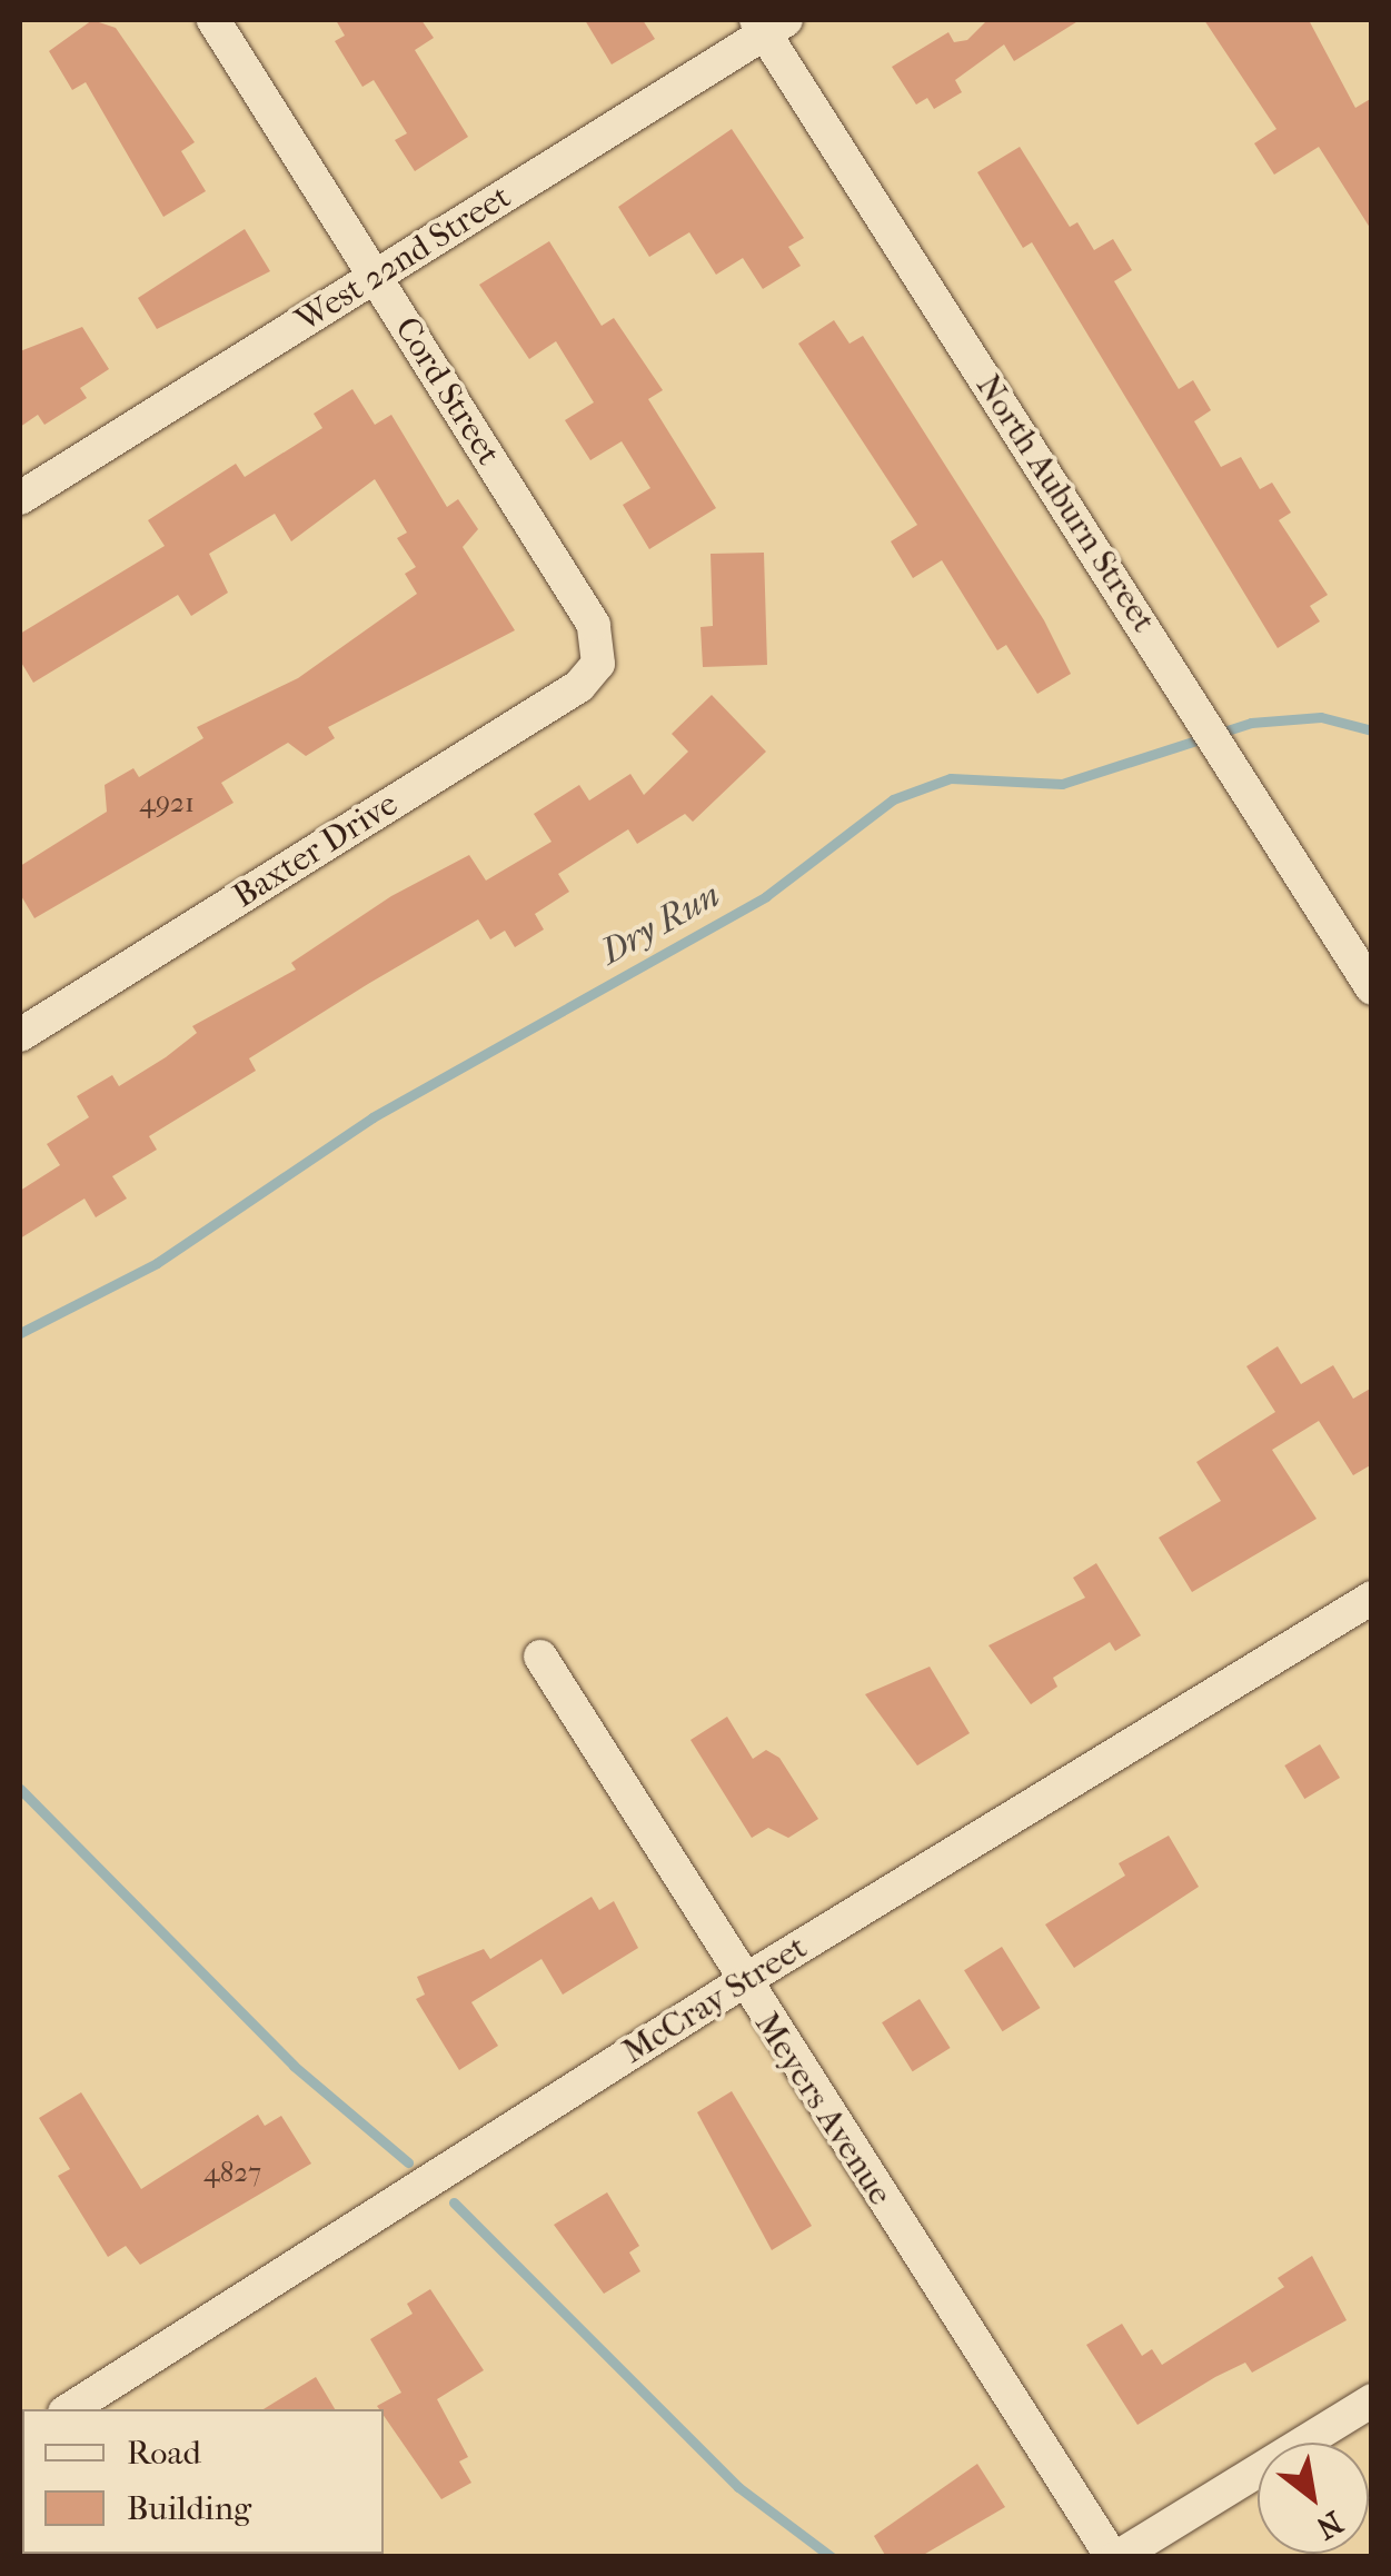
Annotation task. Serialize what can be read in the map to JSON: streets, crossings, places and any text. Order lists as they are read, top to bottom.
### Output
{
  "streets": {
    "street": [
      "West 22nd Street",
      "Cord Street",
      "North Auburn Street",
      "Baxter Drive",
      "McCray Street",
      "Meyers Avenue"
    ]
  },
  "crossings": [
    ["West 22nd Street", "Cord Street"],
    ["West 22nd Street", "North Auburn Street"],
    ["Cord Street", "Baxter Drive"],
    ["McCray Street", "Meyers Avenue"]
  ],
  "water": ["Dry Run"],
  "house_numbers": ["4921", "4827"],
  "legend": ["Road", "Building"],
  "north": "bottom right"
}
